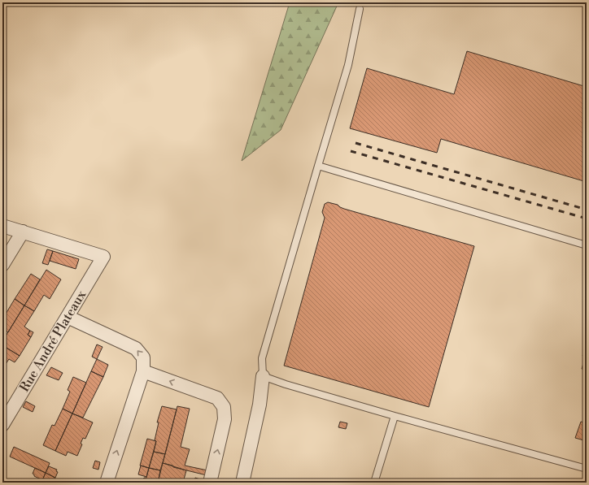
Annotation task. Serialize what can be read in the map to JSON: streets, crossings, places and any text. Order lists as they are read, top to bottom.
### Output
{
  "streets": {
    "street": ["Rue André Plateaux"]
  }
}
